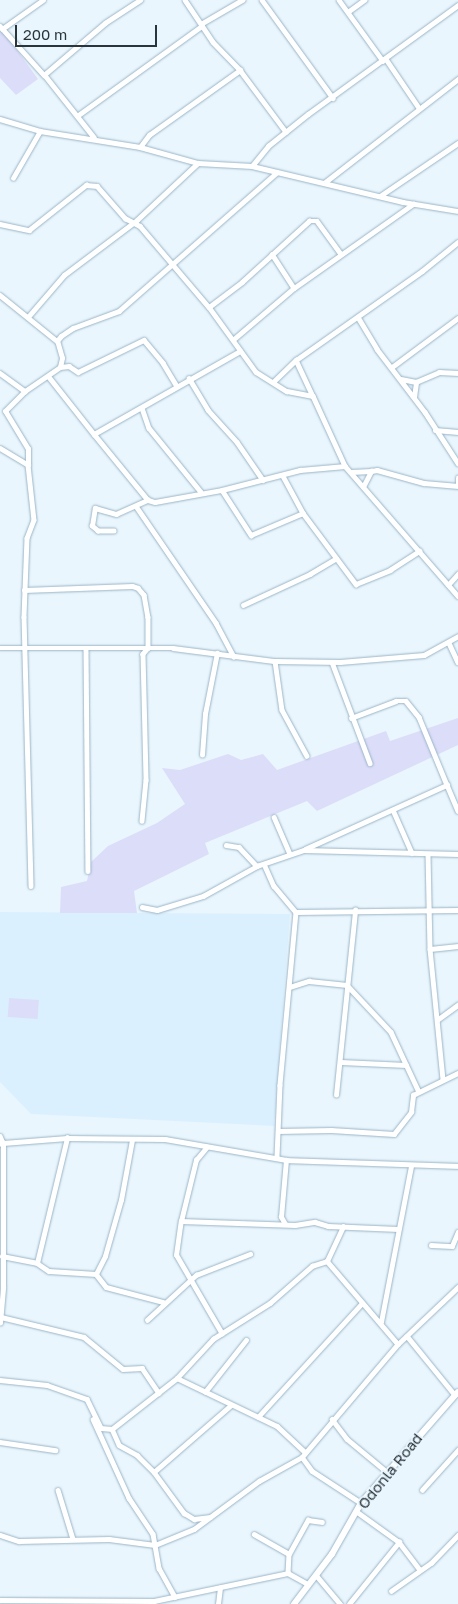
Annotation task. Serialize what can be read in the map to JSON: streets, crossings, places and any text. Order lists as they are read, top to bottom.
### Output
{
  "streets": {
    "street": ["Odonla Road"]
  },
  "scale_bar": "200 m"
}
